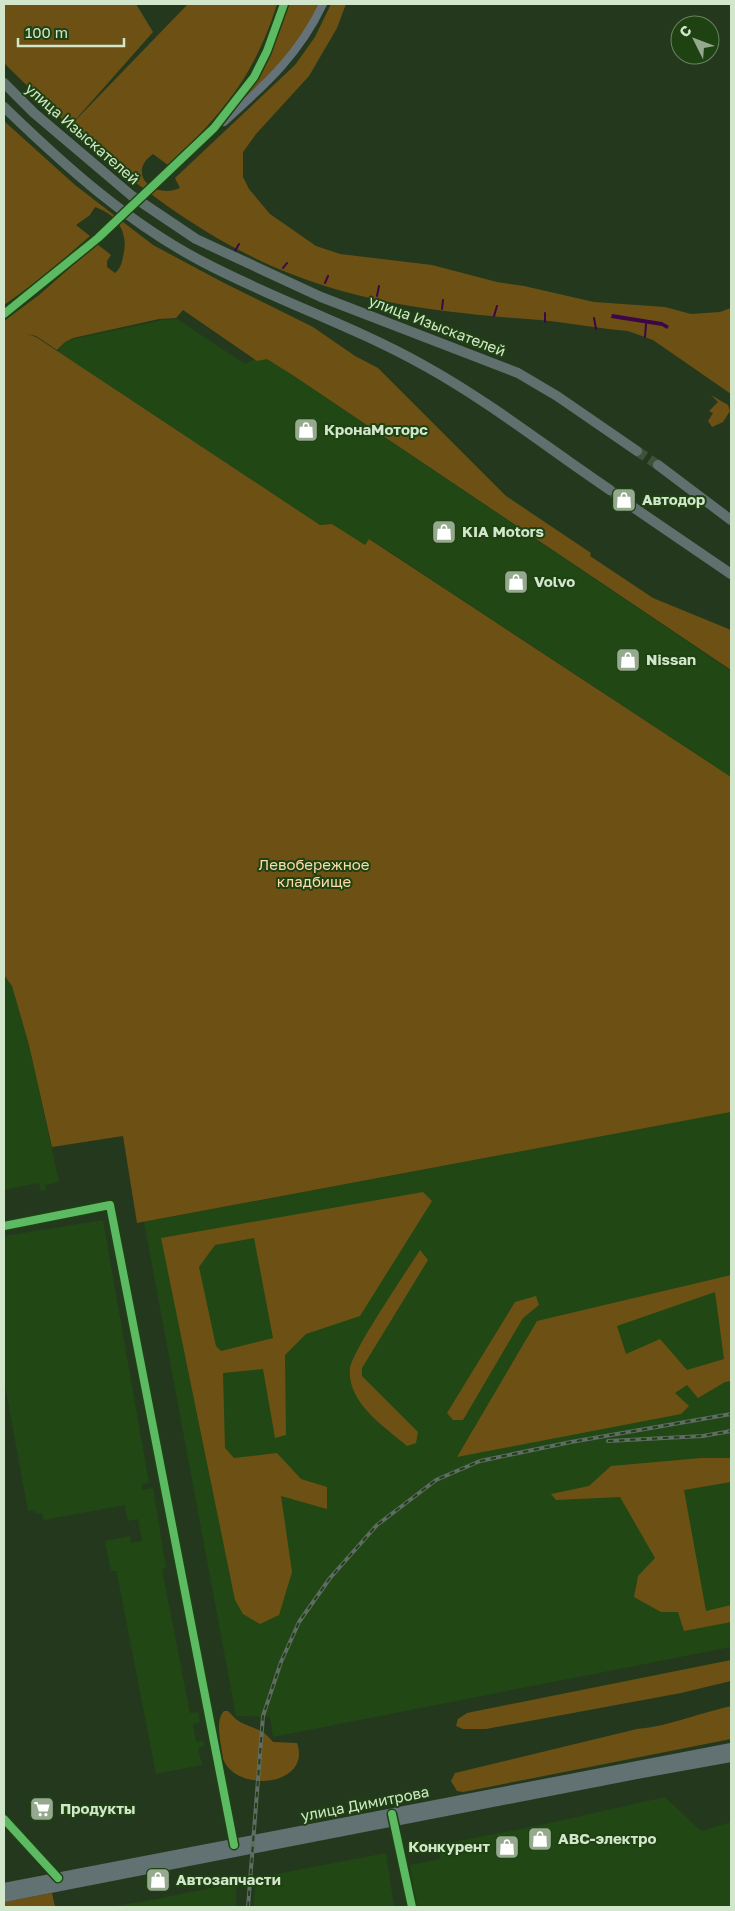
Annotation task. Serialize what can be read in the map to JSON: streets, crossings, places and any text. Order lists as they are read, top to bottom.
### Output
{
  "streets": {
    "highway": ["улица Изыскателей"],
    "main road": ["улица Димитрова"]
  },
  "parks": ["Левобережное кладбище"],
  "places": {
    "shop": [
      "КронаМоторс",
      "Автодор",
      "KIA Motors",
      "Volvo",
      "Nissan",
      "АВС-электро",
      "Конкурент",
      "Автозапчасти"
    ],
    "supermarket": ["Продукты"]
  },
  "scale_bar": "100 m",
  "north": "top left"
}
